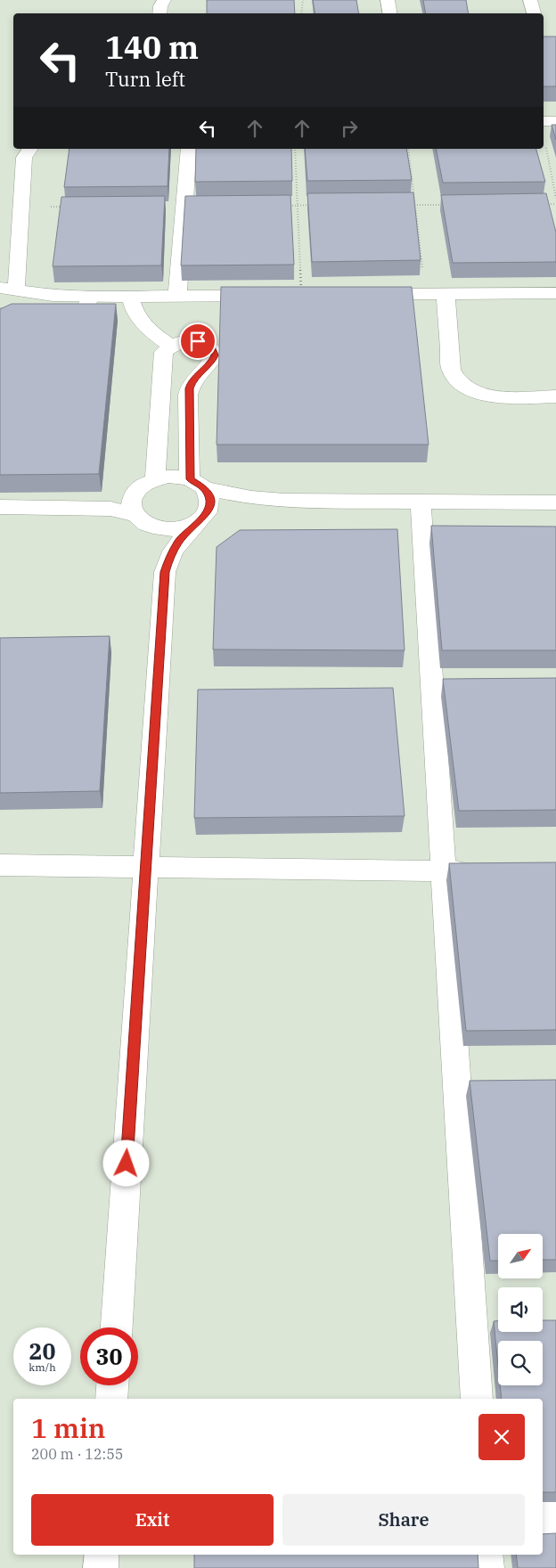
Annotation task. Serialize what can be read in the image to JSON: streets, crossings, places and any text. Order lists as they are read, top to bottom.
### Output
{
  "north": "top right",
  "page": {
    "turn": ["140 m", "Turn left"],
    "speed": "20 km/h",
    "limit": "30",
    "heading": ["1 min", "200 m · 12:55"],
    "buttons": ["Exit", "Share"]
  }
}
